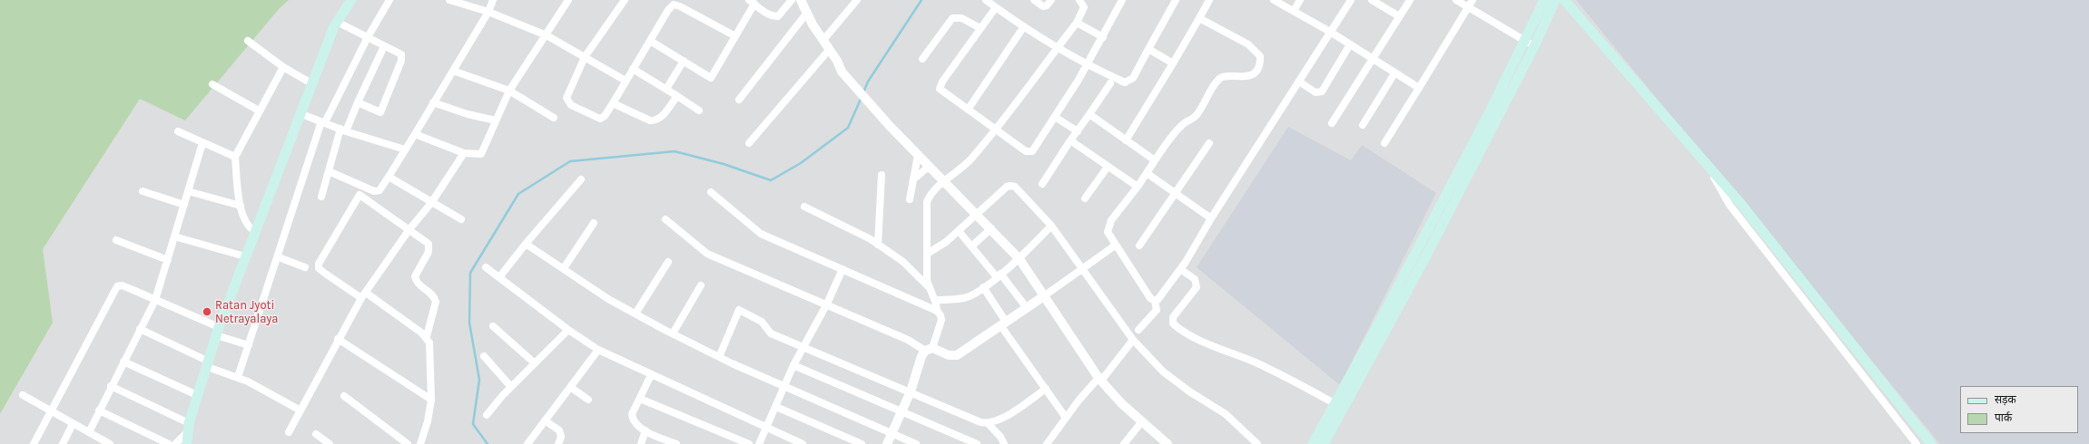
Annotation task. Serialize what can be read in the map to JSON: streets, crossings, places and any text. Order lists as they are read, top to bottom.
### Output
{
  "places": ["Ratan Jyoti Netrayalaya"],
  "legend": ["सड़क", "पार्क"]
}
